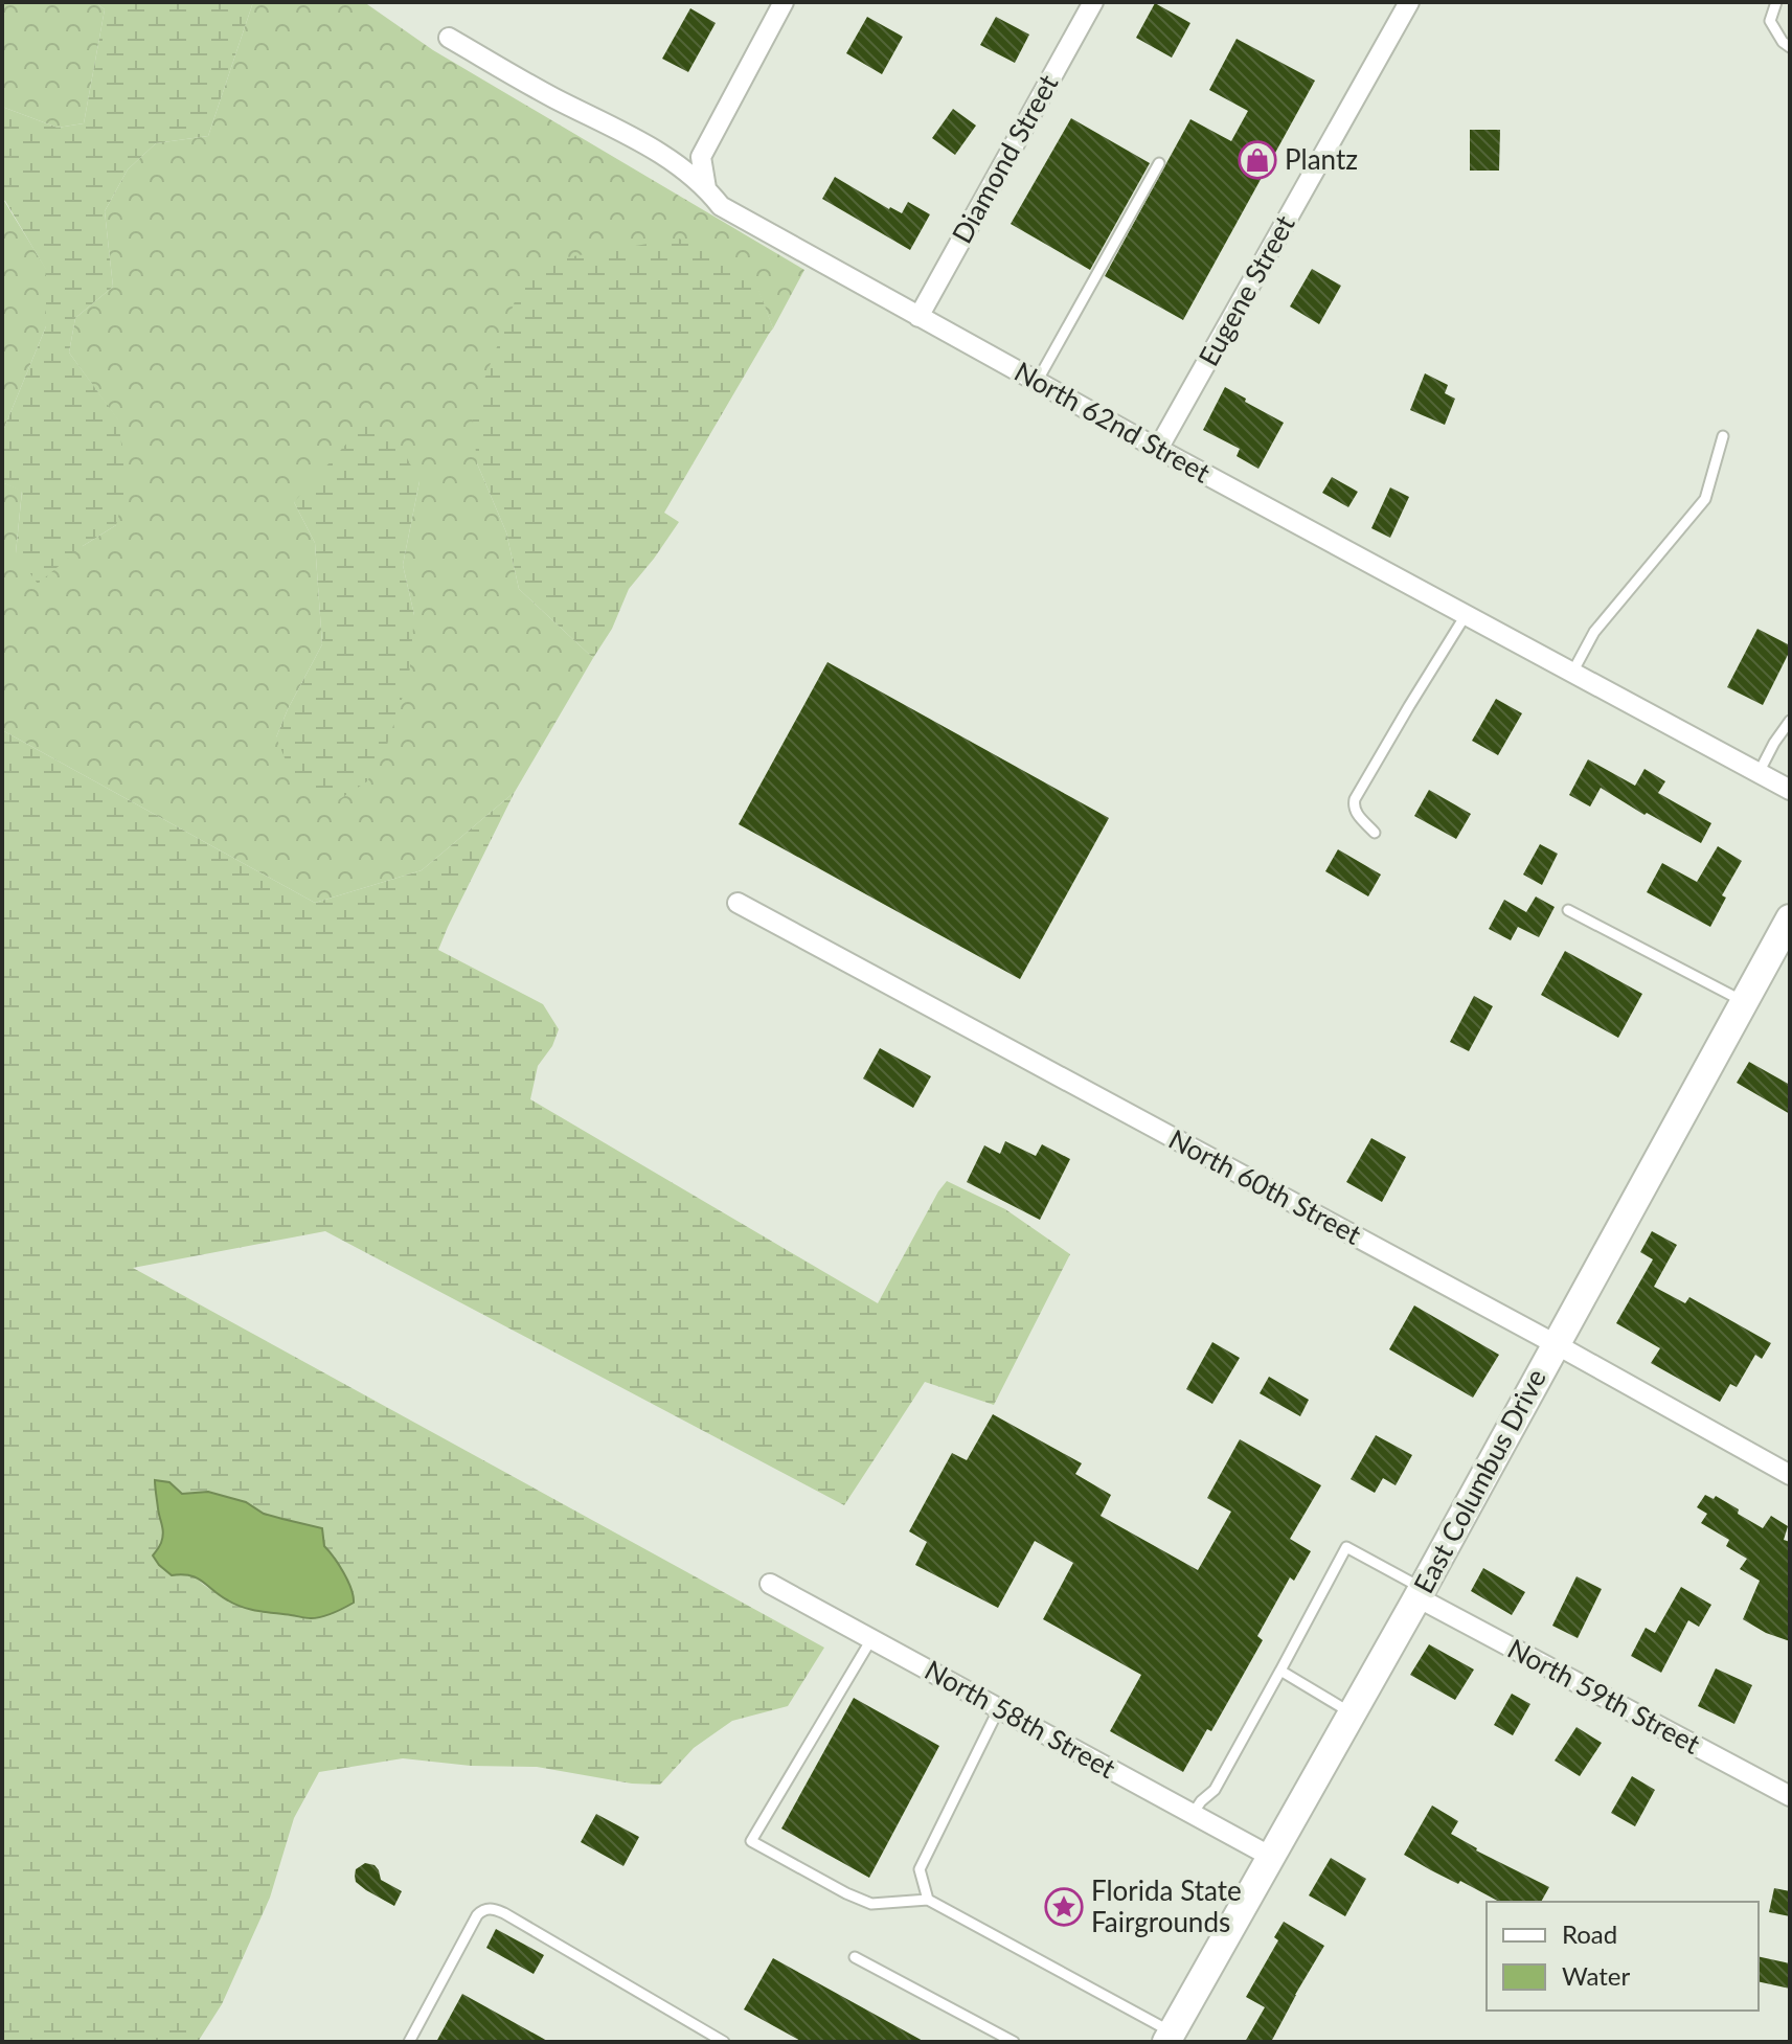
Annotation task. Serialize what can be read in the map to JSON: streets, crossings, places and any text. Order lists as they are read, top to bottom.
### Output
{
  "streets": {
    "main road": ["East Columbus Drive"],
    "street": [
      "Diamond Street",
      "Eugene Street",
      "North 62nd Street",
      "North 60th Street",
      "North 59th Street",
      "North 58th Street"
    ]
  },
  "crossings": [
    ["Diamond Street", "North 62nd Street"],
    ["Eugene Street", "North 62nd Street"],
    ["North 60th Street", "East Columbus Drive"],
    ["East Columbus Drive", "North 59th Street"],
    ["East Columbus Drive", "North 58th Street"]
  ],
  "places": {
    "shop": ["Plantz"],
    "place": ["Florida State Fairgrounds"]
  },
  "legend": ["Road", "Water"]
}
